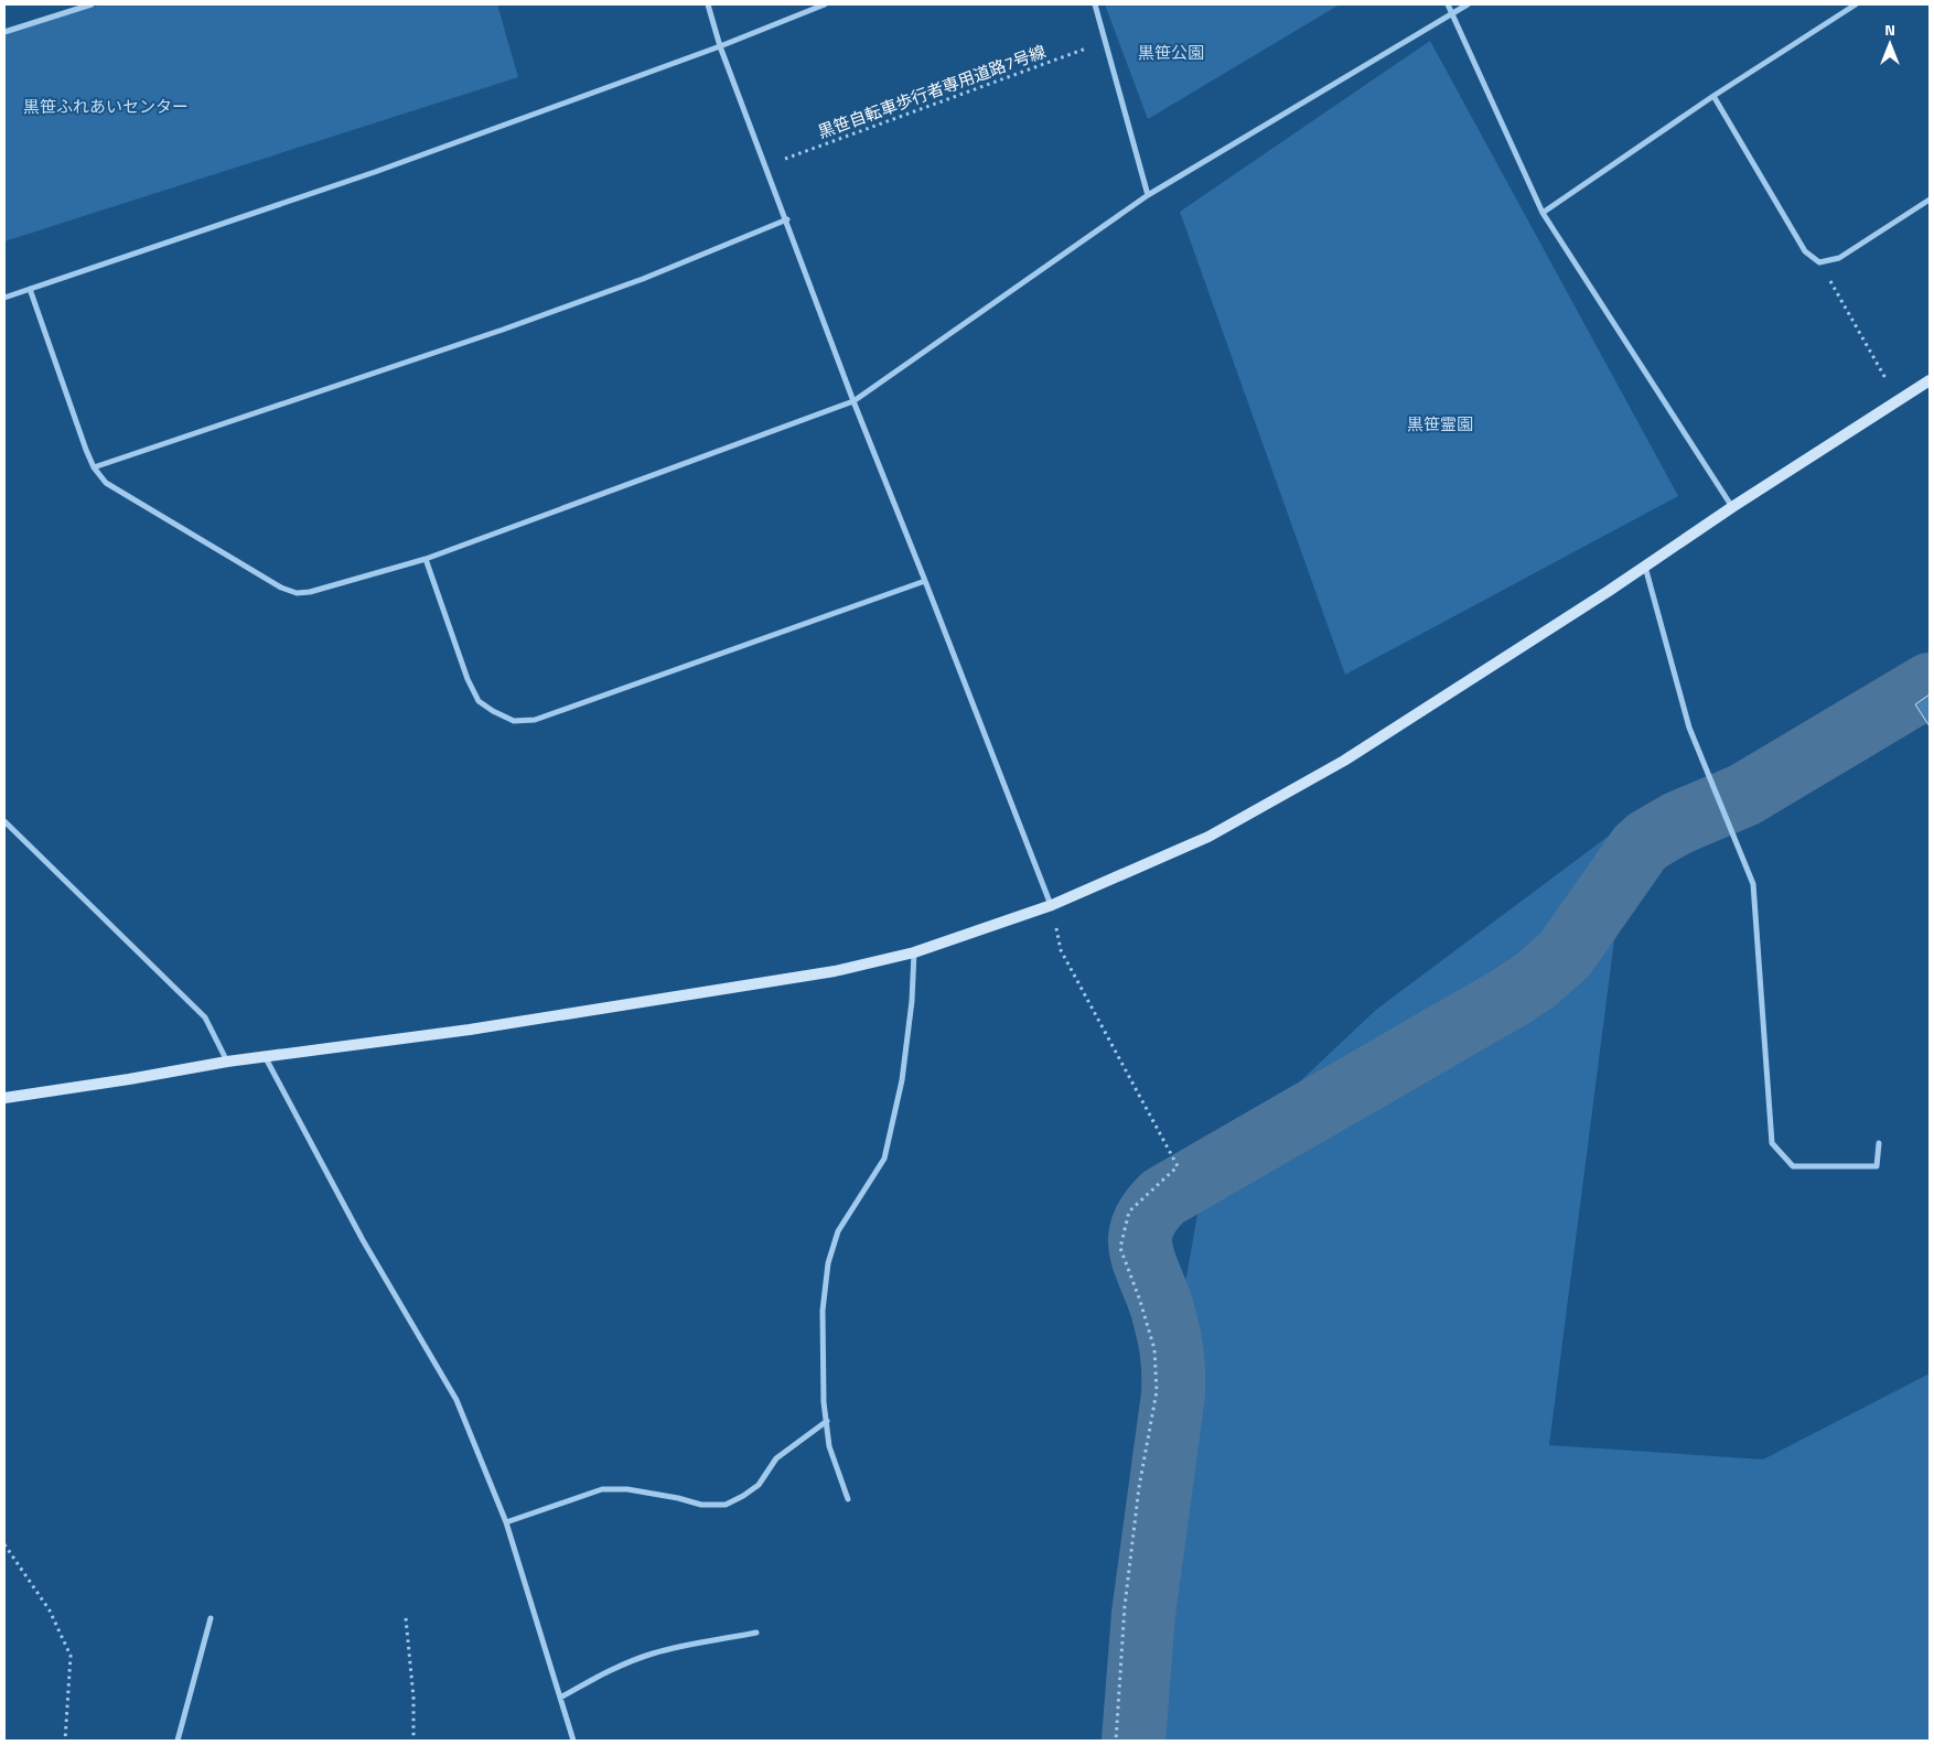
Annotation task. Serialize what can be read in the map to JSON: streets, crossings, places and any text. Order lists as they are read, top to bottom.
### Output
{
  "streets": {
    "path": ["黒笹自転車歩行者専用道路7号線"]
  },
  "parks": ["黒笹公園", "黒笹ふれあいセンター", "黒笹霊園"],
  "north": "top"
}
